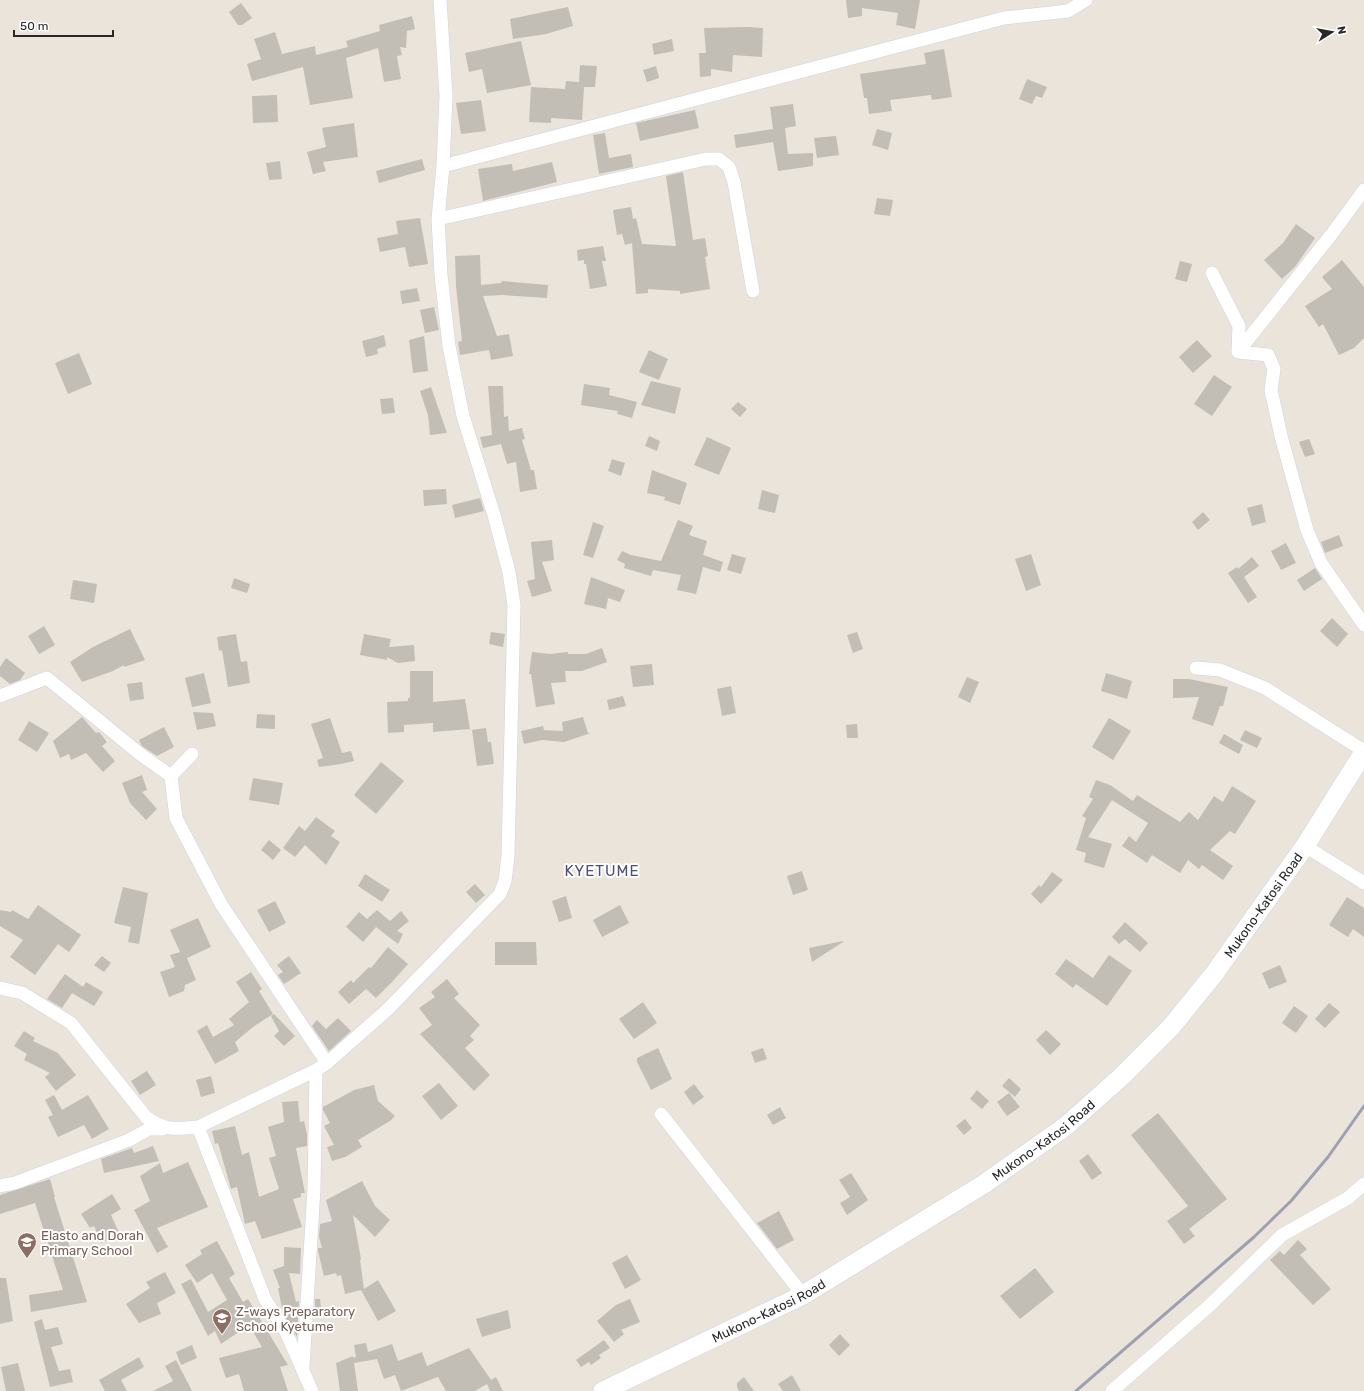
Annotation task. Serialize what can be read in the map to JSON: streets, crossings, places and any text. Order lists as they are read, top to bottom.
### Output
{
  "streets": {
    "main road": ["Mukono-Katosi Road"]
  },
  "districts": ["KYETUME"],
  "places": {
    "school or university": ["Elasto and Dorah Primary School", "Z-ways Preparatory School Kyetume"]
  },
  "scale_bar": "50 m",
  "north": "right"
}
